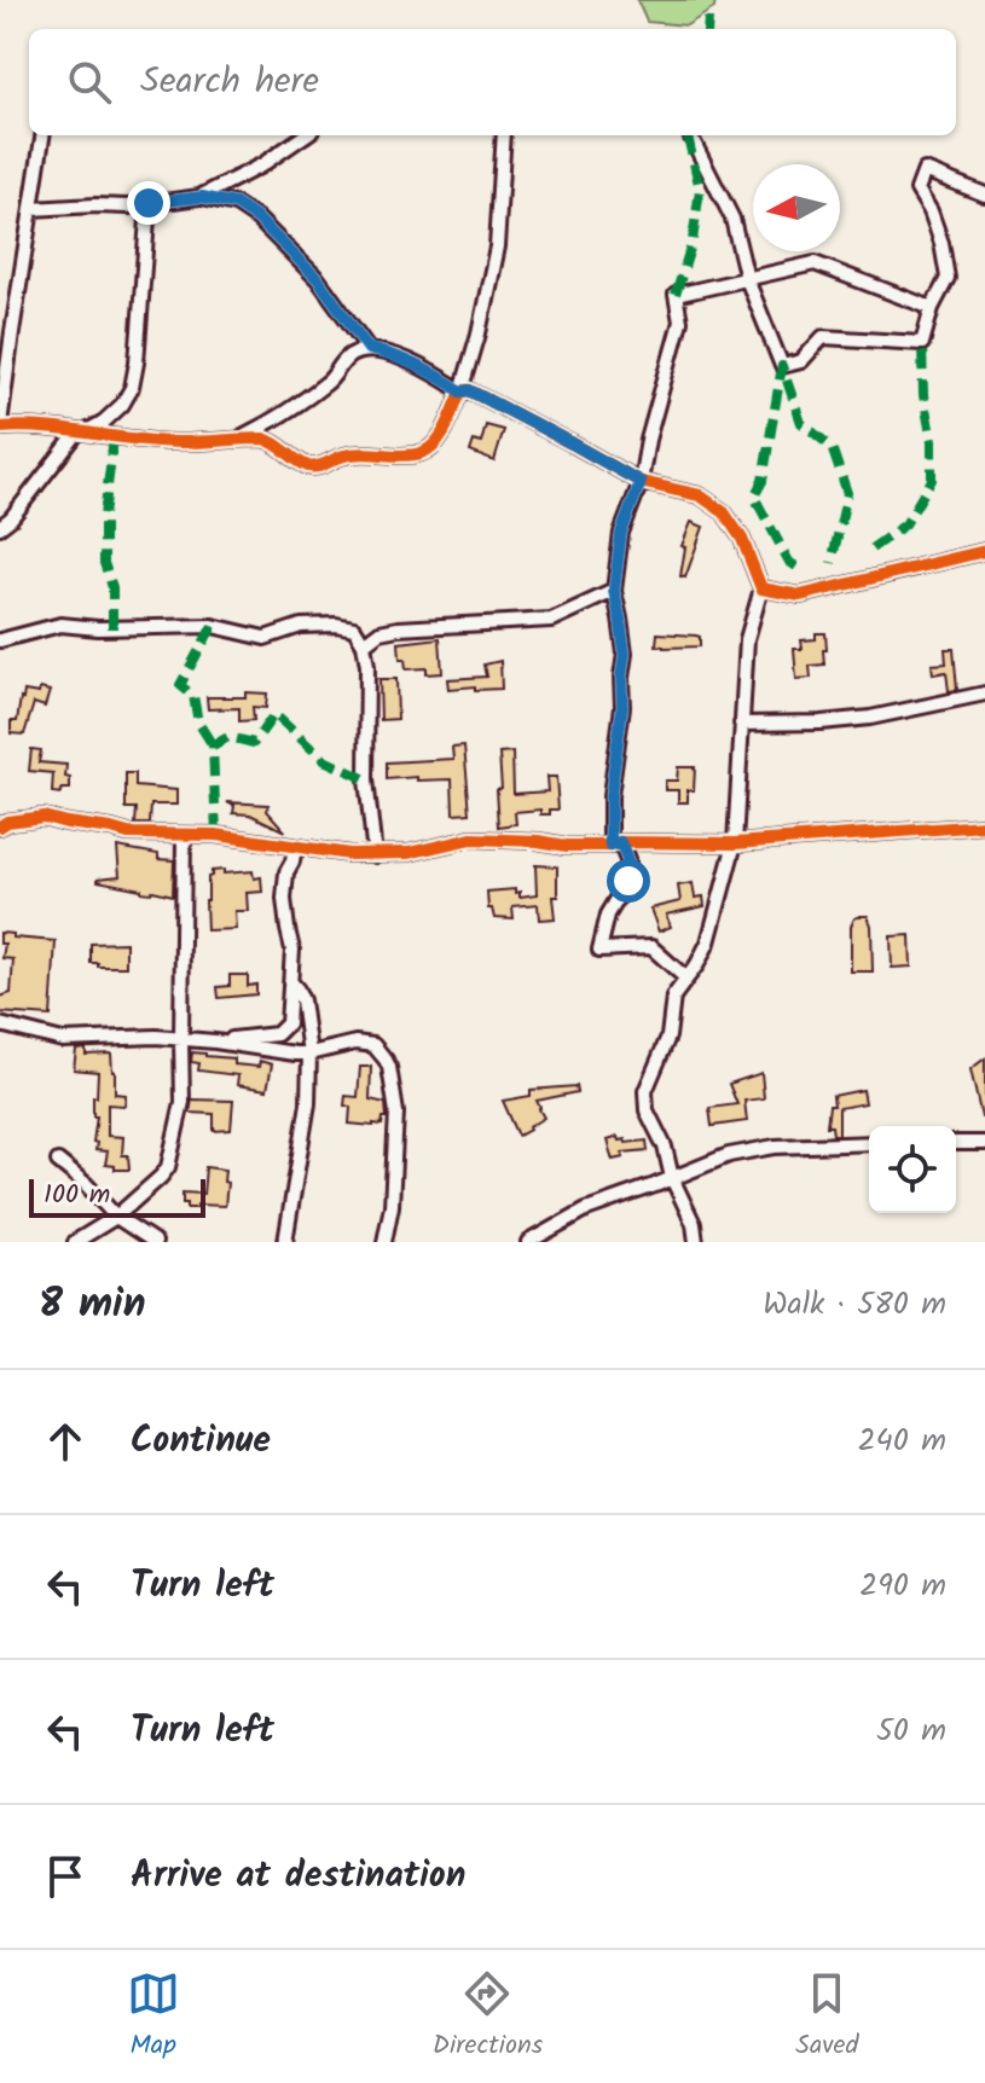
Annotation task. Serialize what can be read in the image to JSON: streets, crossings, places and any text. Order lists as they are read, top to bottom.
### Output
{
  "scale_bar": "100 m",
  "north": "left",
  "page": {
    "search": "Search here",
    "scale": "100 m",
    "heading": ["8 min", "Walk · 580 m"],
    "list": [
      ["Continue", "240 m"],
      ["Turn left", "290 m"],
      ["Turn left", "50 m"],
      "Arrive at destination"
    ],
    "nav": ["Map", "Directions", "Saved"]
  }
}
